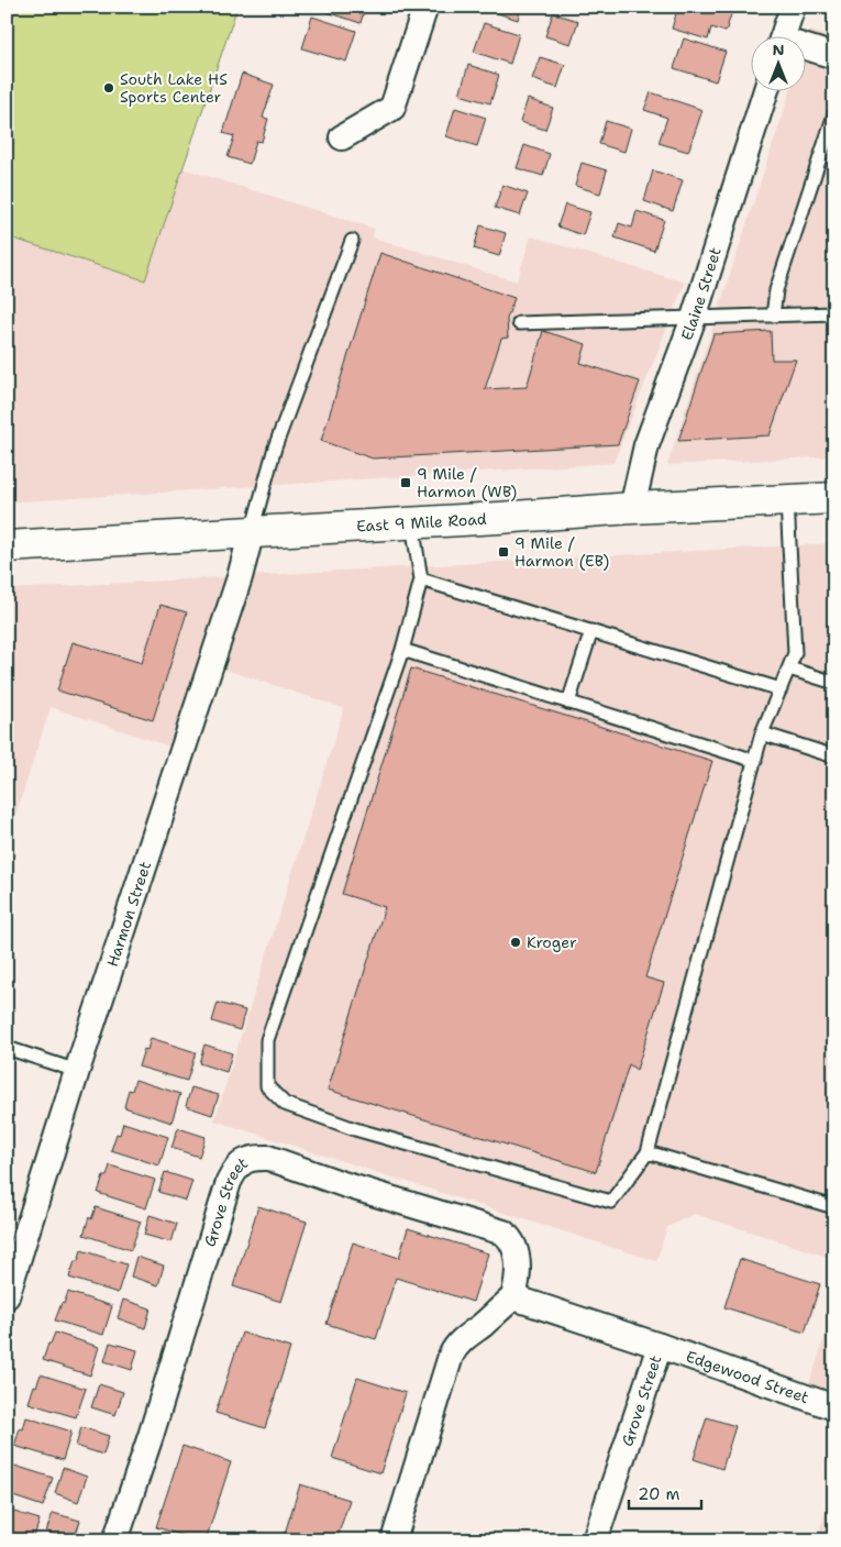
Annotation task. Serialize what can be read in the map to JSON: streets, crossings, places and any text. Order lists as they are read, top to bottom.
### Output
{
  "streets": {
    "main road": ["East 9 Mile Road"],
    "street": [
      "Elaine Street",
      "Harmon Street",
      "Grove Street",
      "Edgewood Street"
    ]
  },
  "crossings": [
    ["Elaine Street", "East 9 Mile Road"],
    ["East 9 Mile Road", "Harmon Street"],
    ["Grove Street", "Edgewood Street"]
  ],
  "places": {
    "other": ["South Lake HS Sports Center", "Kroger"],
    "transit": ["9 Mile / Harmon (WB)", "9 Mile / Harmon (EB)"]
  },
  "scale_bar": "20 m",
  "north": "top"
}
